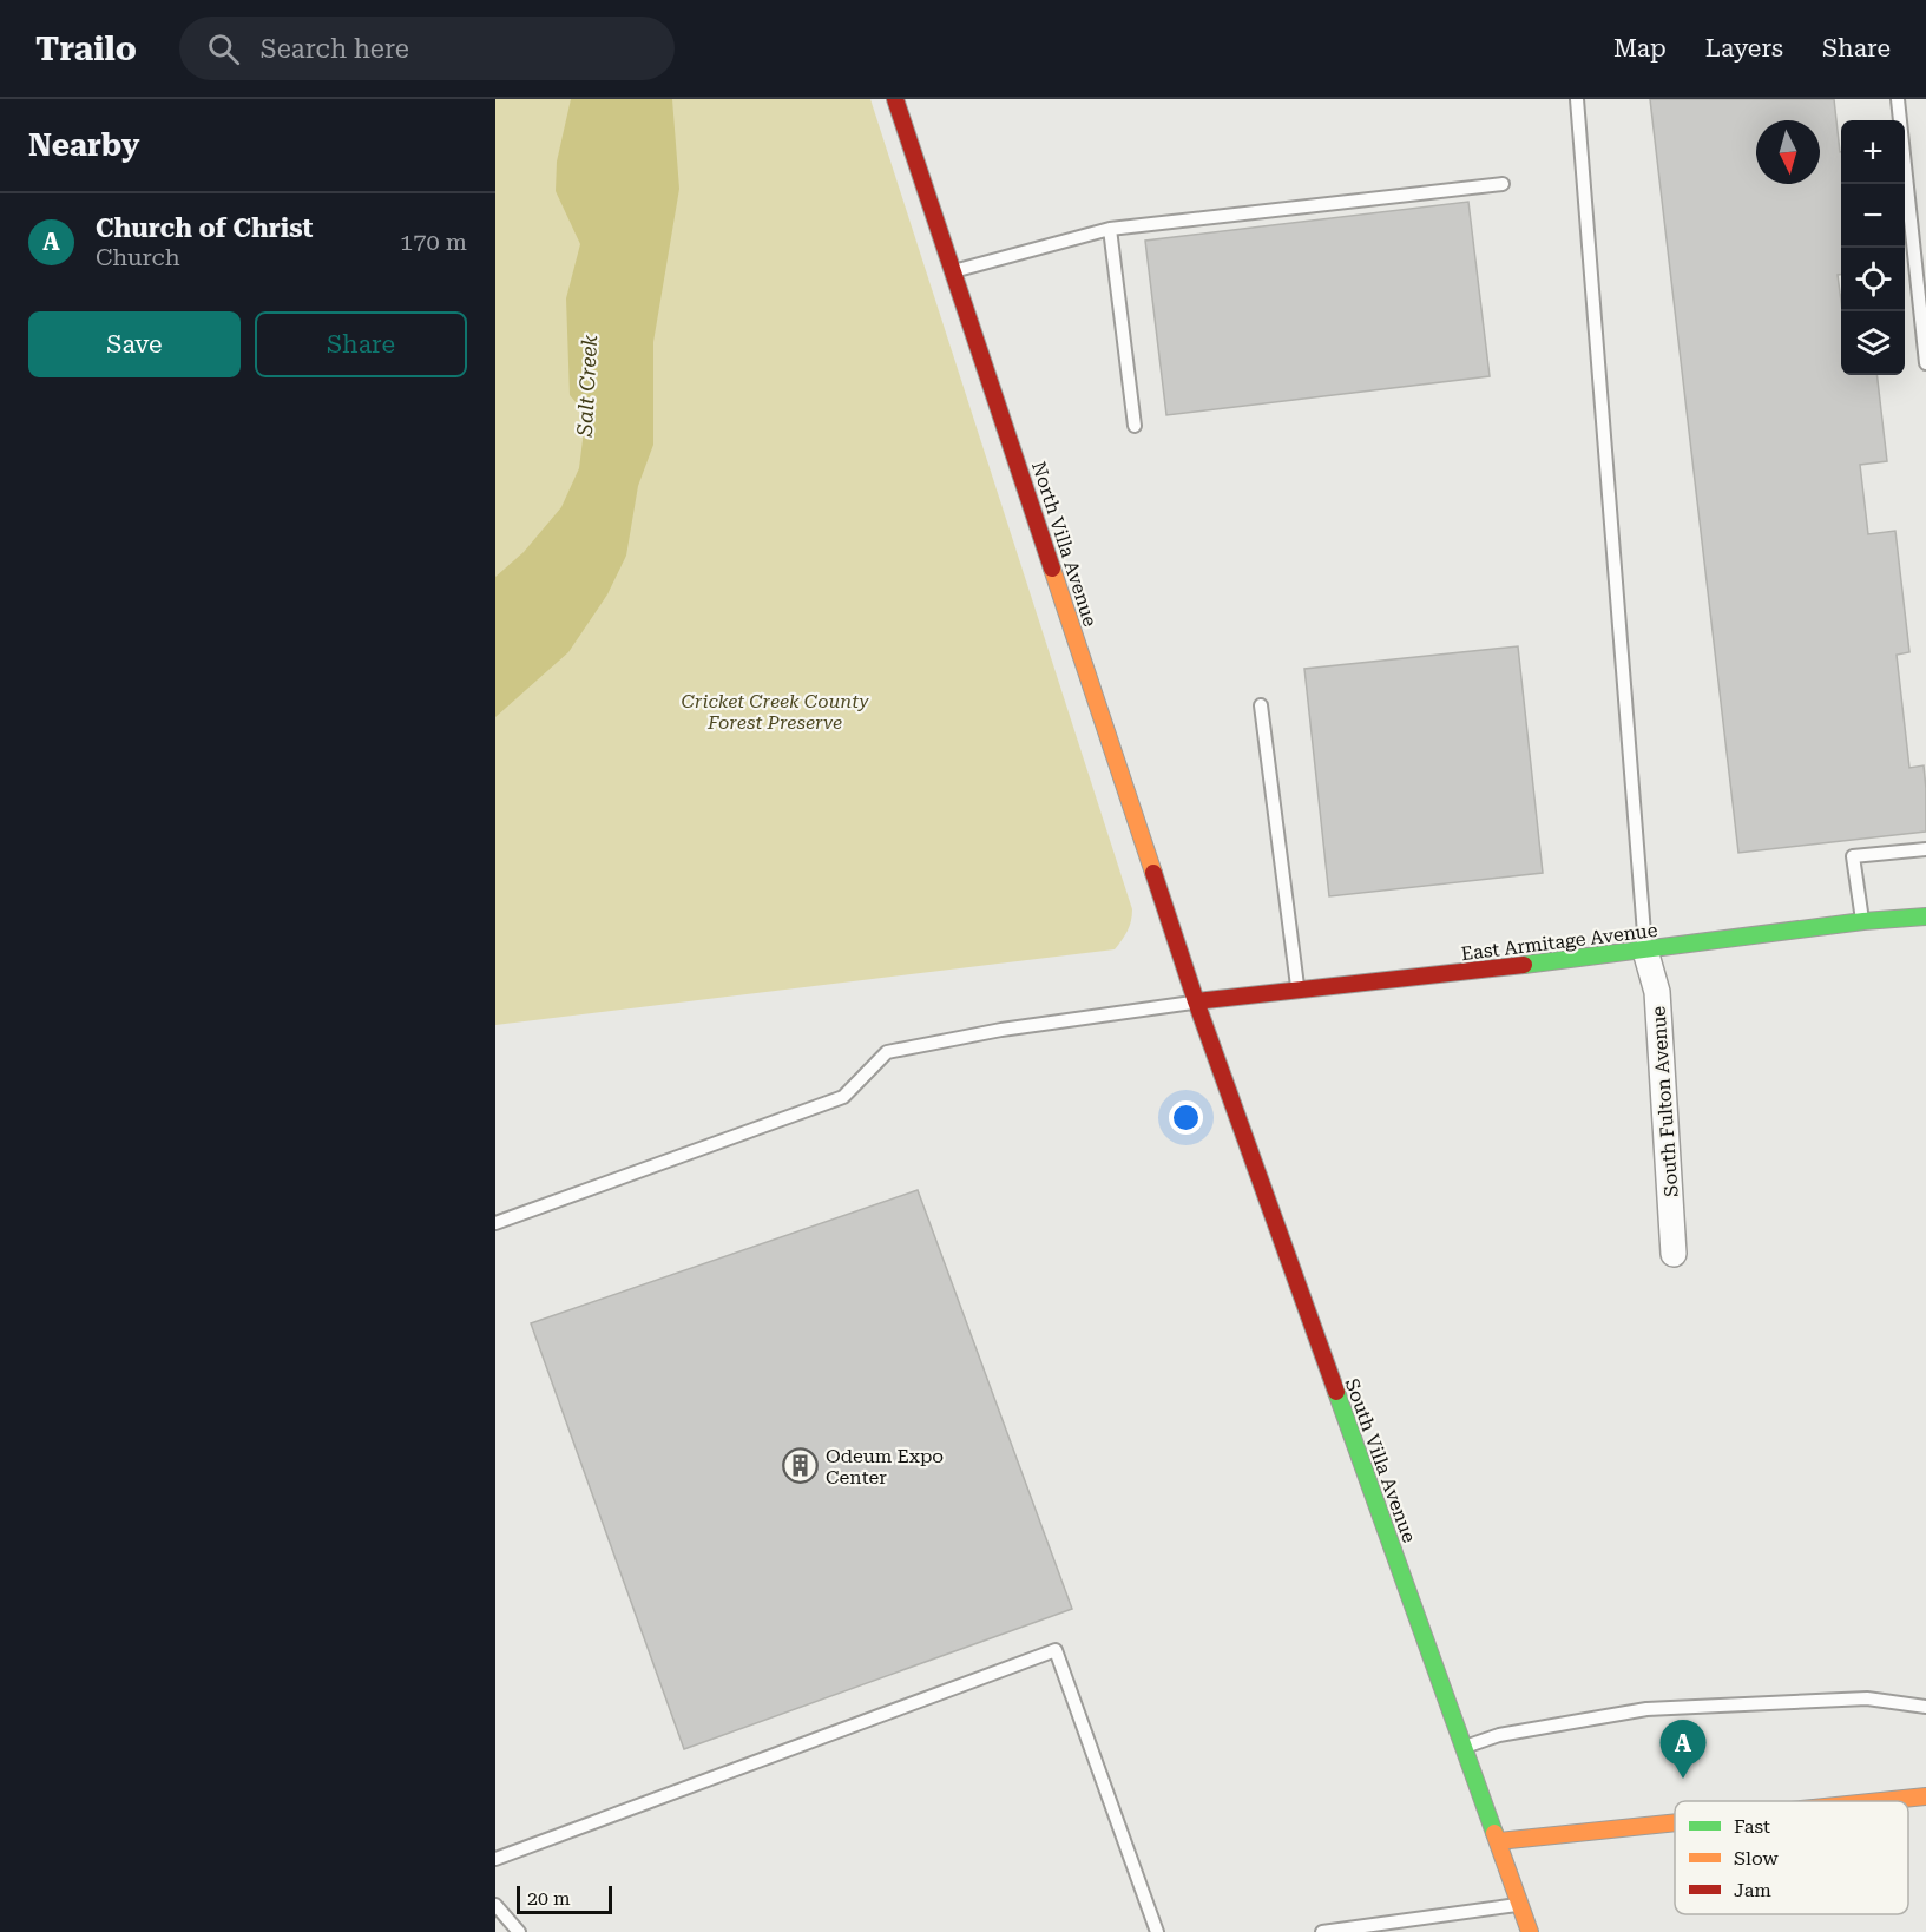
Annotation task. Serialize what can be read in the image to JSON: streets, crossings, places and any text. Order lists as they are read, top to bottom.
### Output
{
  "streets": {
    "main road": ["North Villa Avenue", "East Armitage Avenue", "South Villa Avenue"],
    "street": ["South Fulton Avenue"]
  },
  "crossings": [
    ["North Villa Avenue", "East Armitage Avenue"],
    ["North Villa Avenue", "South Villa Avenue"],
    ["East Armitage Avenue", "South Fulton Avenue"],
    ["East Armitage Avenue", "South Villa Avenue"]
  ],
  "water": ["Salt Creek"],
  "parks": ["Cricket Creek County Forest Preserve"],
  "places": {
    "building": ["Odeum Expo Center"]
  },
  "legend": ["Fast", "Slow", "Jam"],
  "scale_bar": "20 m",
  "north": "bottom",
  "page": {
    "header": "Trailo",
    "search": "Search here",
    "nav": ["Map", "Layers", "Share"],
    "heading": "Nearby",
    "map_buttons": ["+", "−"],
    "list": [
      {
        "mark": "A",
        "name": "Church of Christ",
        "note": "Church",
        "value": "170 m"
      }
    ],
    "buttons": ["Save", "Share"],
    "pins": "A",
    "scale": "20 m"
  }
}
